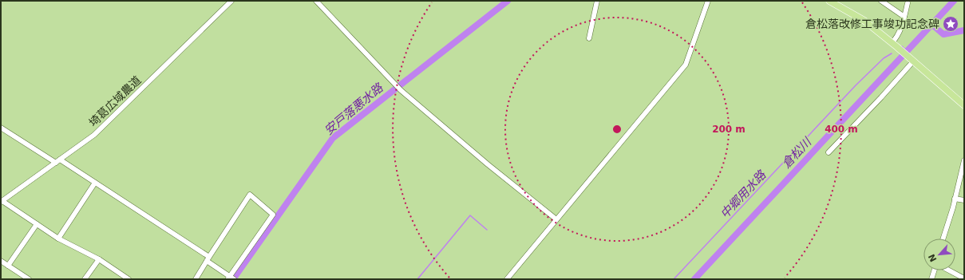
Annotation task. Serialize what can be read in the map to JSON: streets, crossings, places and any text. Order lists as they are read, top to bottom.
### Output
{
  "streets": {
    "street": ["埼葛広域農道"]
  },
  "water": ["安戸落悪水路", "倉松川", "中郷用水路"],
  "places": {
    "place": ["倉松落改修工事竣功記念碑"]
  },
  "north": "bottom left",
  "rings": ["200 m", "400 m"]
}
